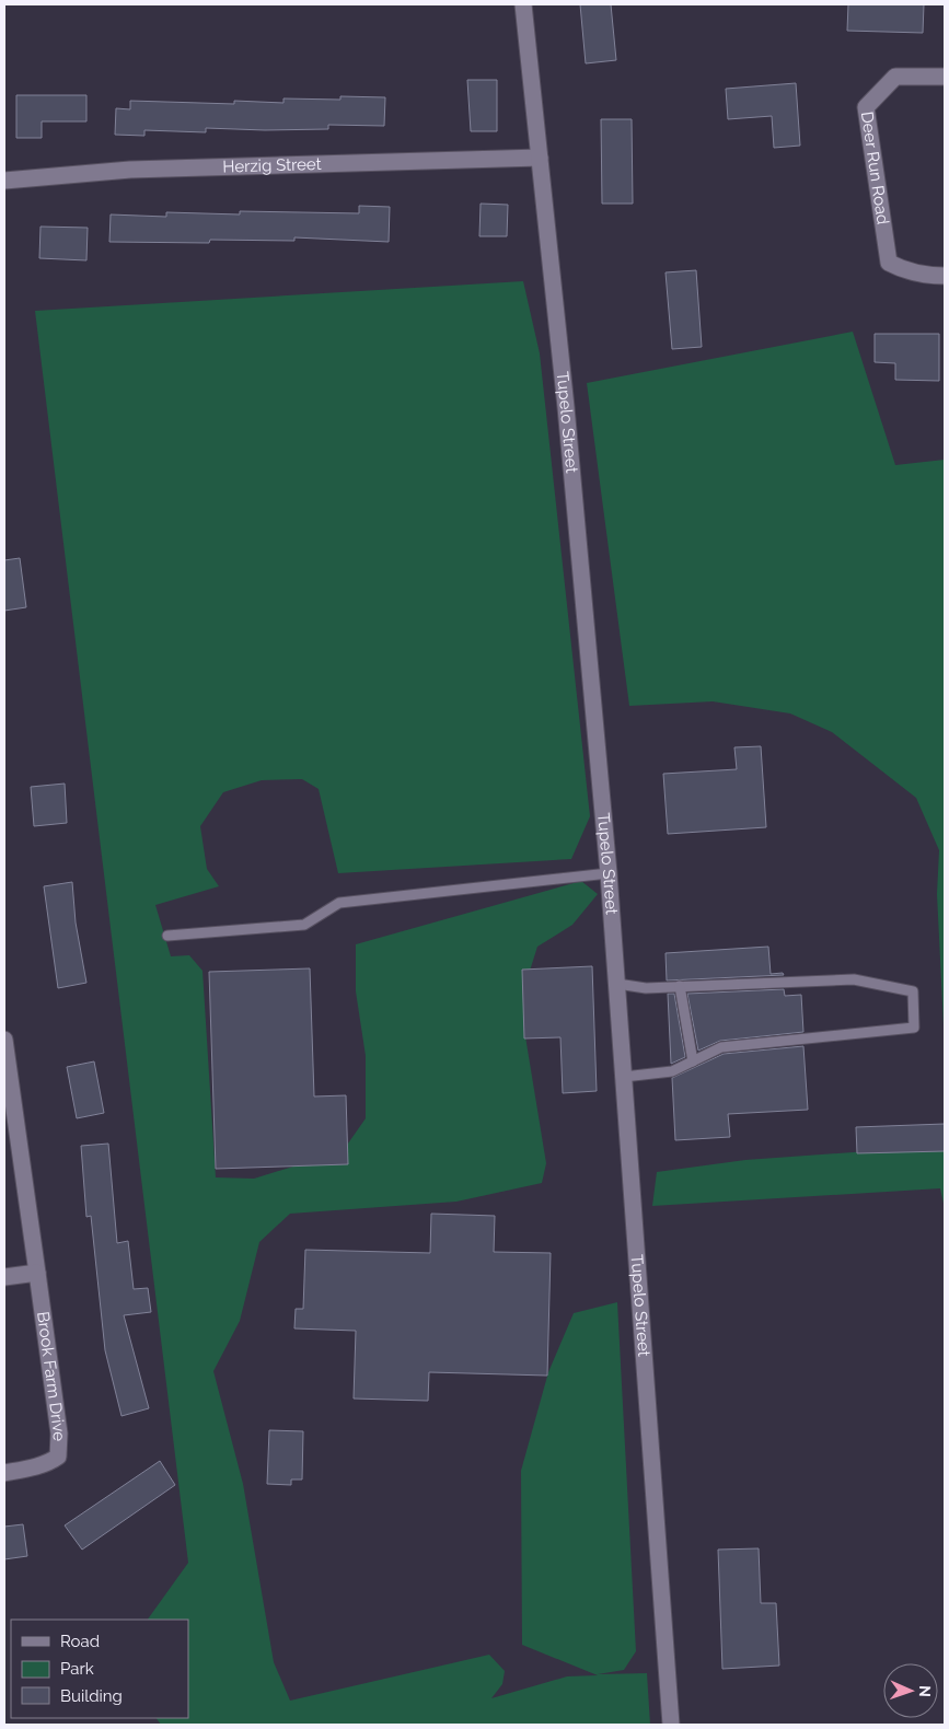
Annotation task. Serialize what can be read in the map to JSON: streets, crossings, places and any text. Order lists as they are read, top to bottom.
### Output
{
  "streets": {
    "main road": [
      "Herzig Street",
      "Deer Run Road",
      "Tupelo Street",
      "Brook Farm Drive"
    ]
  },
  "crossings": [
    ["Herzig Street", "Tupelo Street"]
  ],
  "legend": ["Road", "Park", "Building"],
  "north": "right"
}
